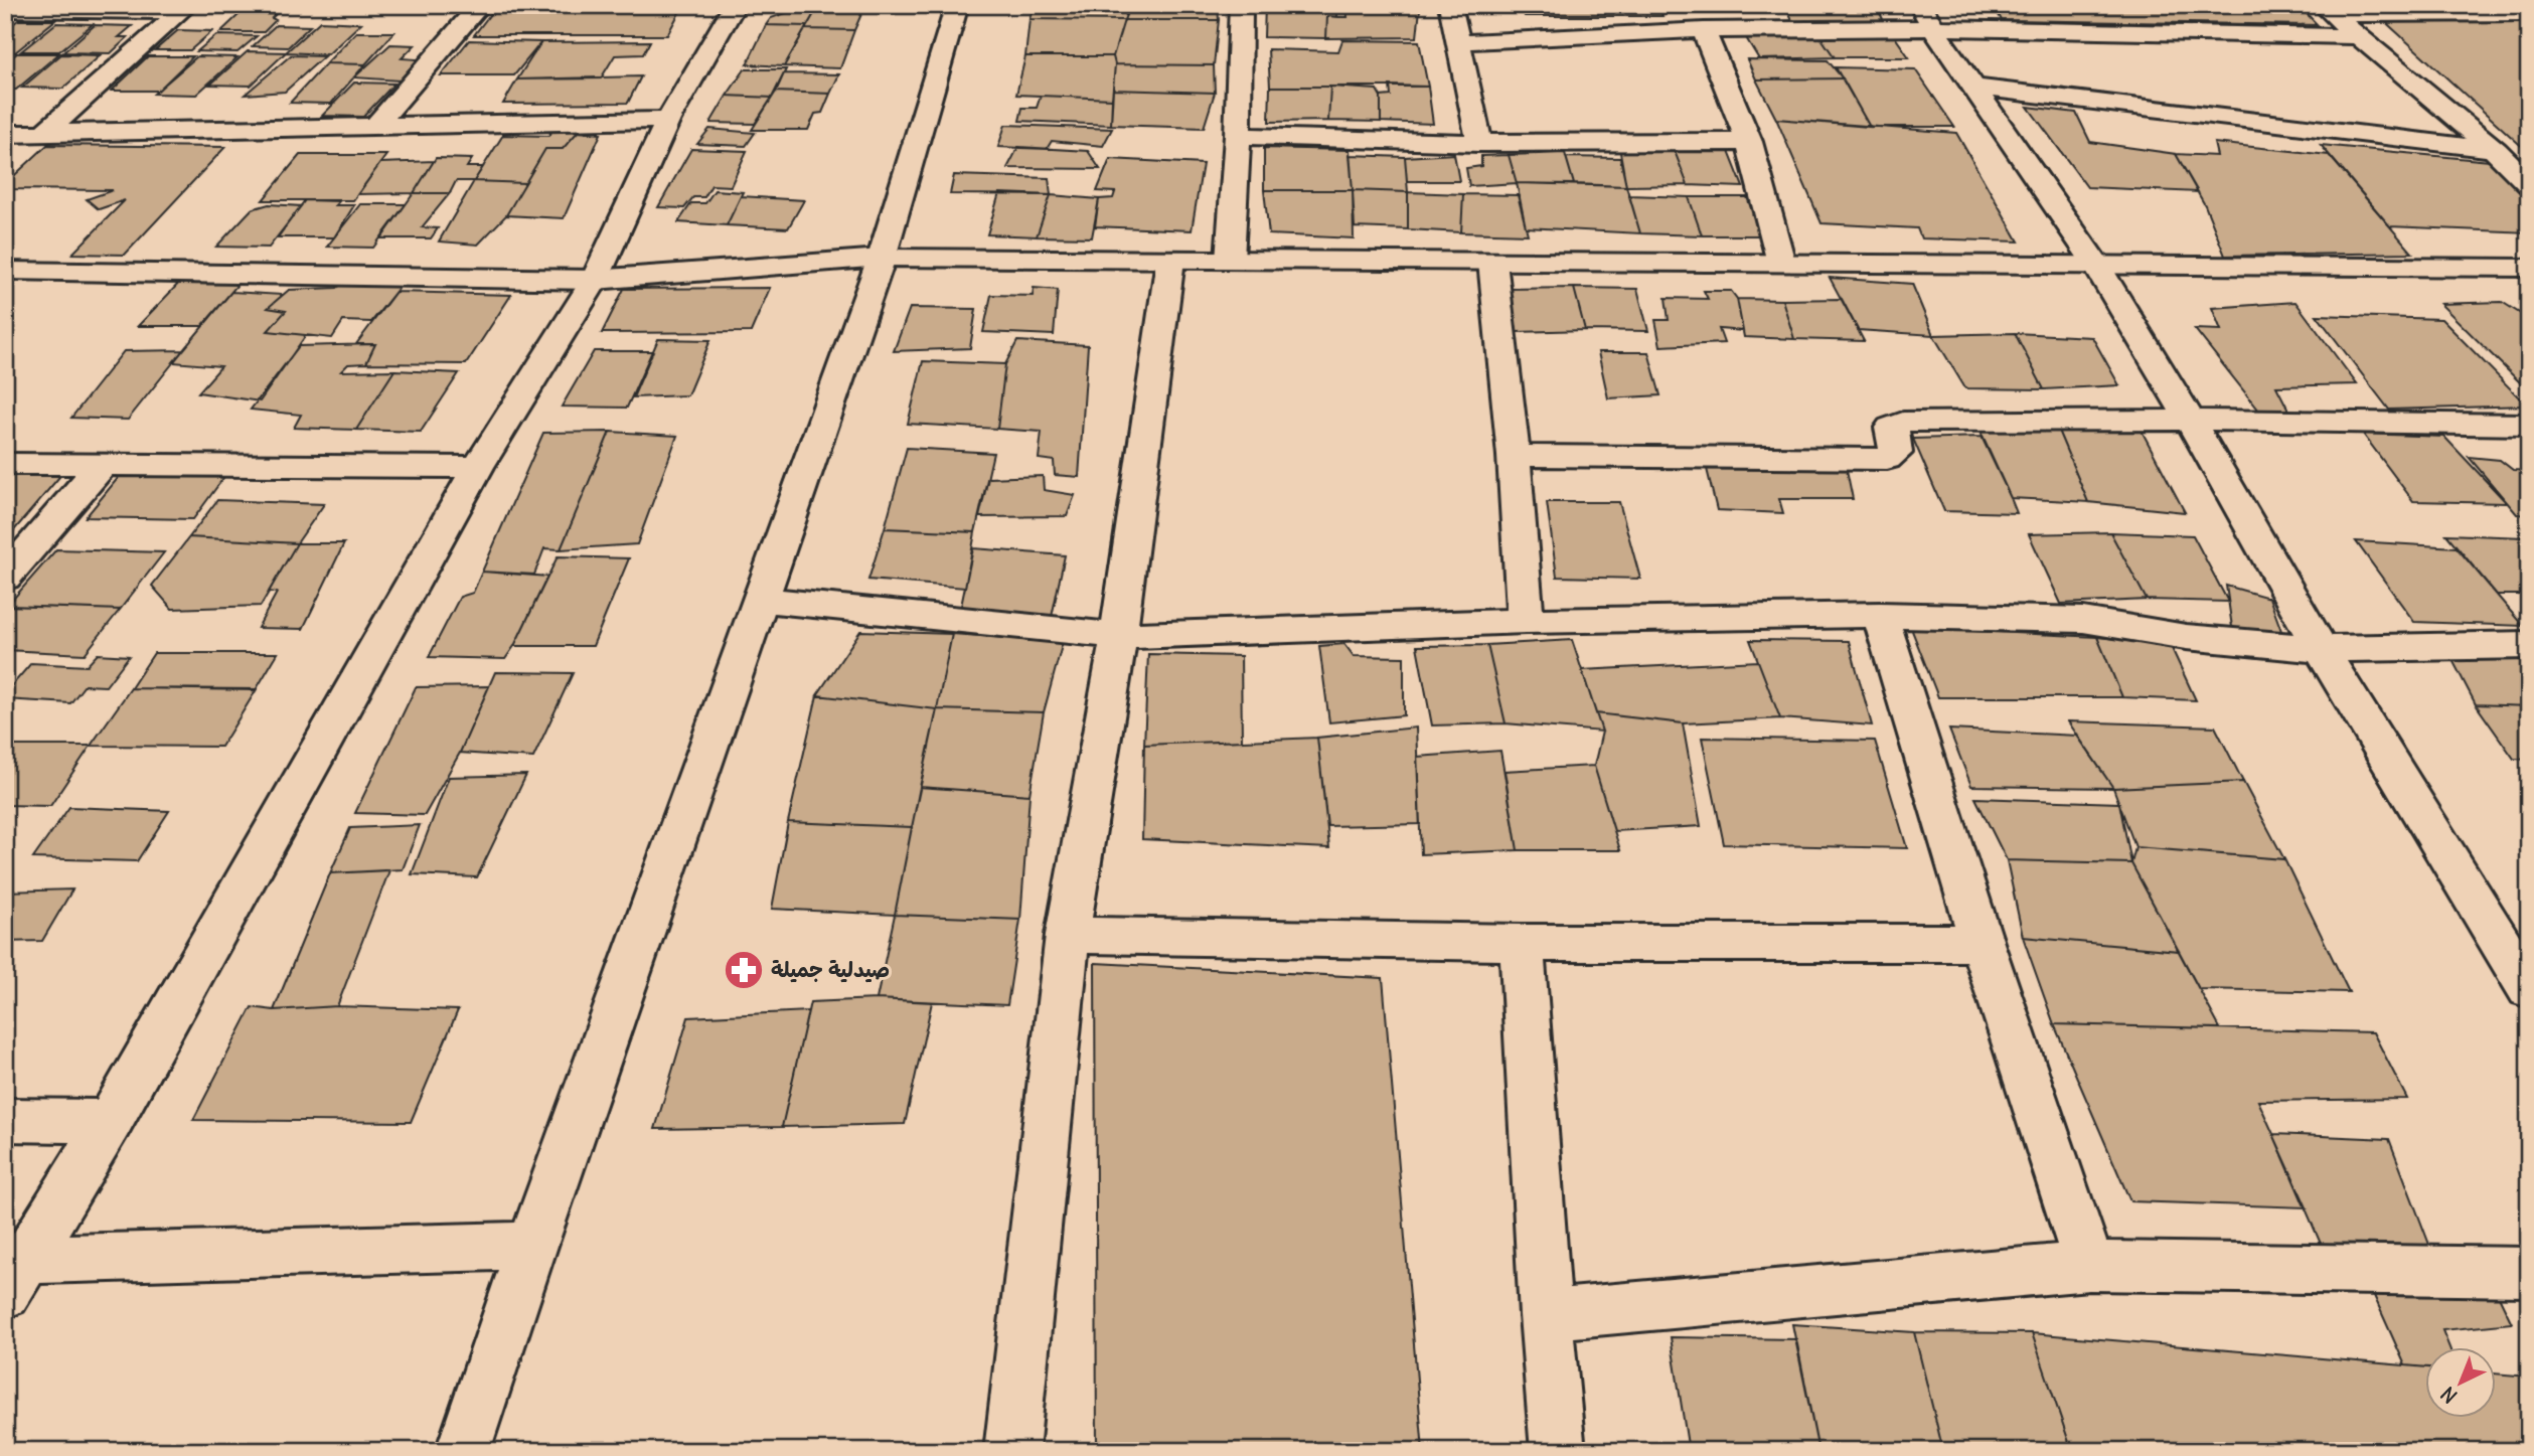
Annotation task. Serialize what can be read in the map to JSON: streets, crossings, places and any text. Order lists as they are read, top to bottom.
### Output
{
  "places": {
    "pharmacy": ["صيدلية جميلة"]
  },
  "north": "bottom left"
}
